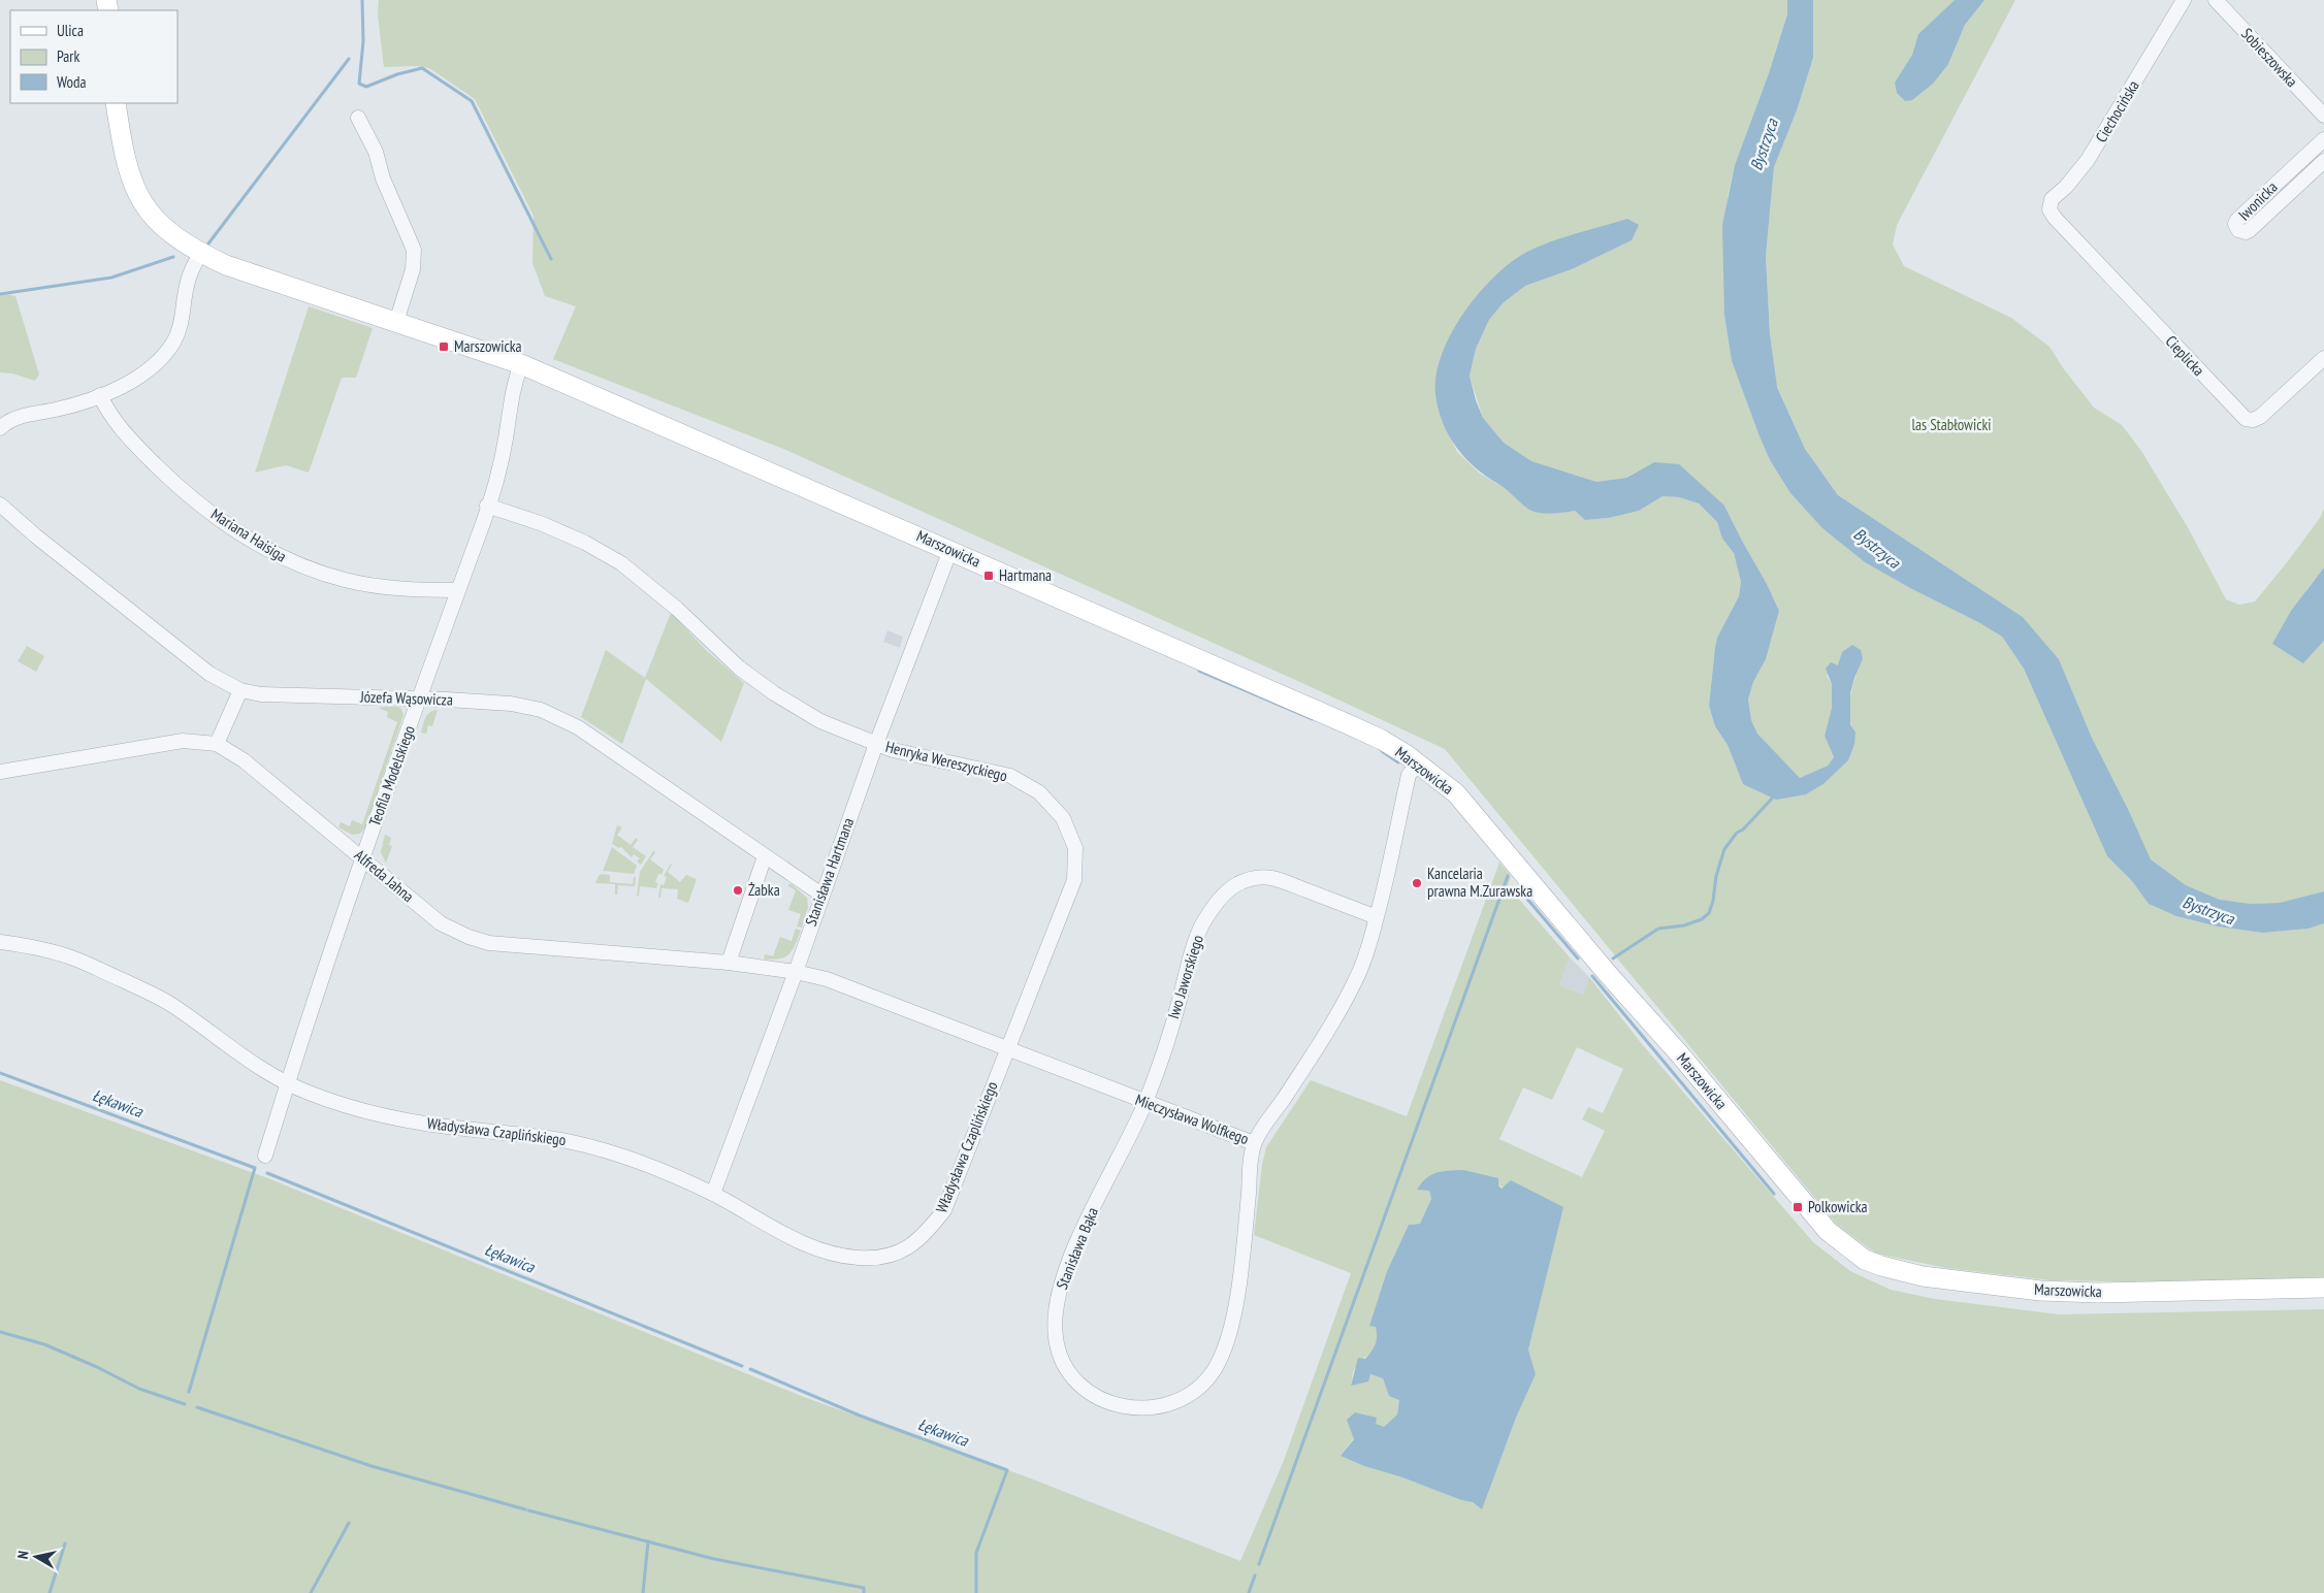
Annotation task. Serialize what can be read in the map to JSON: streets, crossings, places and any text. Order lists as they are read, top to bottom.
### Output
{
  "streets": {
    "street": [
      "Sobieszowska",
      "Ciechocińska",
      "Iwonicka",
      "Cieplicka",
      "Mariana Haisiga",
      "Marszowicka",
      "Józefa Wąsowicza",
      "Henryka Wereszyckiego",
      "Teofila Modelskiego",
      "Stanisława Hartmana",
      "Alfreda Jahna",
      "Iwo Jaworskiego",
      "Mieczysława Wolfkego",
      "Władysława Czaplińskiego",
      "Stanisława Bąka"
    ]
  },
  "crossings": [
    ["Ciechocińska", "Cieplicka"],
    ["Mariana Haisiga", "Teofila Modelskiego"],
    ["Marszowicka", "Teofila Modelskiego"],
    ["Marszowicka", "Stanisława Hartmana"],
    ["Marszowicka", "Mieczysława Wolfkego"],
    ["Józefa Wąsowicza", "Teofila Modelskiego"],
    ["Józefa Wąsowicza", "Stanisława Hartmana"],
    ["Henryka Wereszyckiego", "Teofila Modelskiego"],
    ["Henryka Wereszyckiego", "Stanisława Hartmana"],
    ["Henryka Wereszyckiego", "Mieczysława Wolfkego"],
    ["Henryka Wereszyckiego", "Władysława Czaplińskiego"],
    ["Teofila Modelskiego", "Alfreda Jahna"],
    ["Teofila Modelskiego", "Władysława Czaplińskiego"],
    ["Stanisława Hartmana", "Alfreda Jahna"],
    ["Stanisława Hartmana", "Mieczysława Wolfkego"],
    ["Stanisława Hartmana", "Władysława Czaplińskiego"],
    ["Alfreda Jahna", "Mieczysława Wolfkego"],
    ["Iwo Jaworskiego", "Mieczysława Wolfkego"],
    ["Iwo Jaworskiego", "Stanisława Bąka"],
    ["Mieczysława Wolfkego", "Władysława Czaplińskiego"],
    ["Mieczysława Wolfkego", "Stanisława Bąka"]
  ],
  "water": ["Bystrzyca", "Łękawica"],
  "parks": ["las Stabłowicki"],
  "places": {
    "transit": ["Marszowicka", "Hartmana", "Polkowicka"],
    "other": ["Kancelaria prawna M.Zurawska", "Żabka"]
  },
  "legend": ["Ulica", "Park", "Woda"],
  "north": "left"
}
